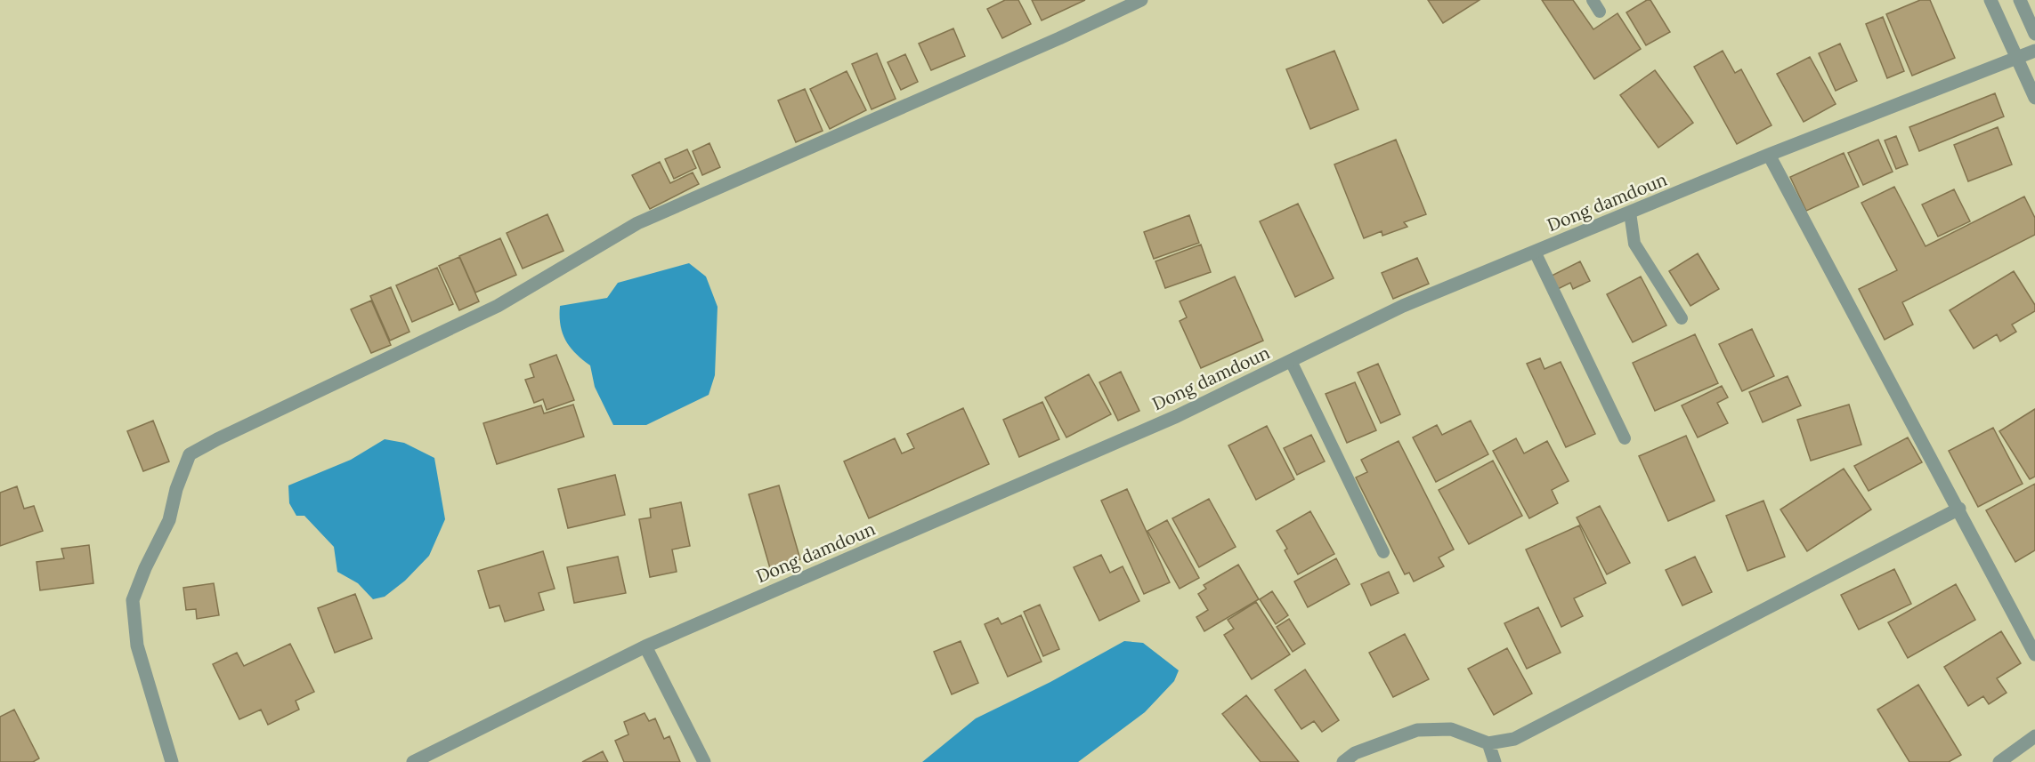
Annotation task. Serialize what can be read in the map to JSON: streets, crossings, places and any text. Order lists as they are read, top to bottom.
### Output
{
  "streets": {
    "street": ["Dong damdoun"]
  }
}
